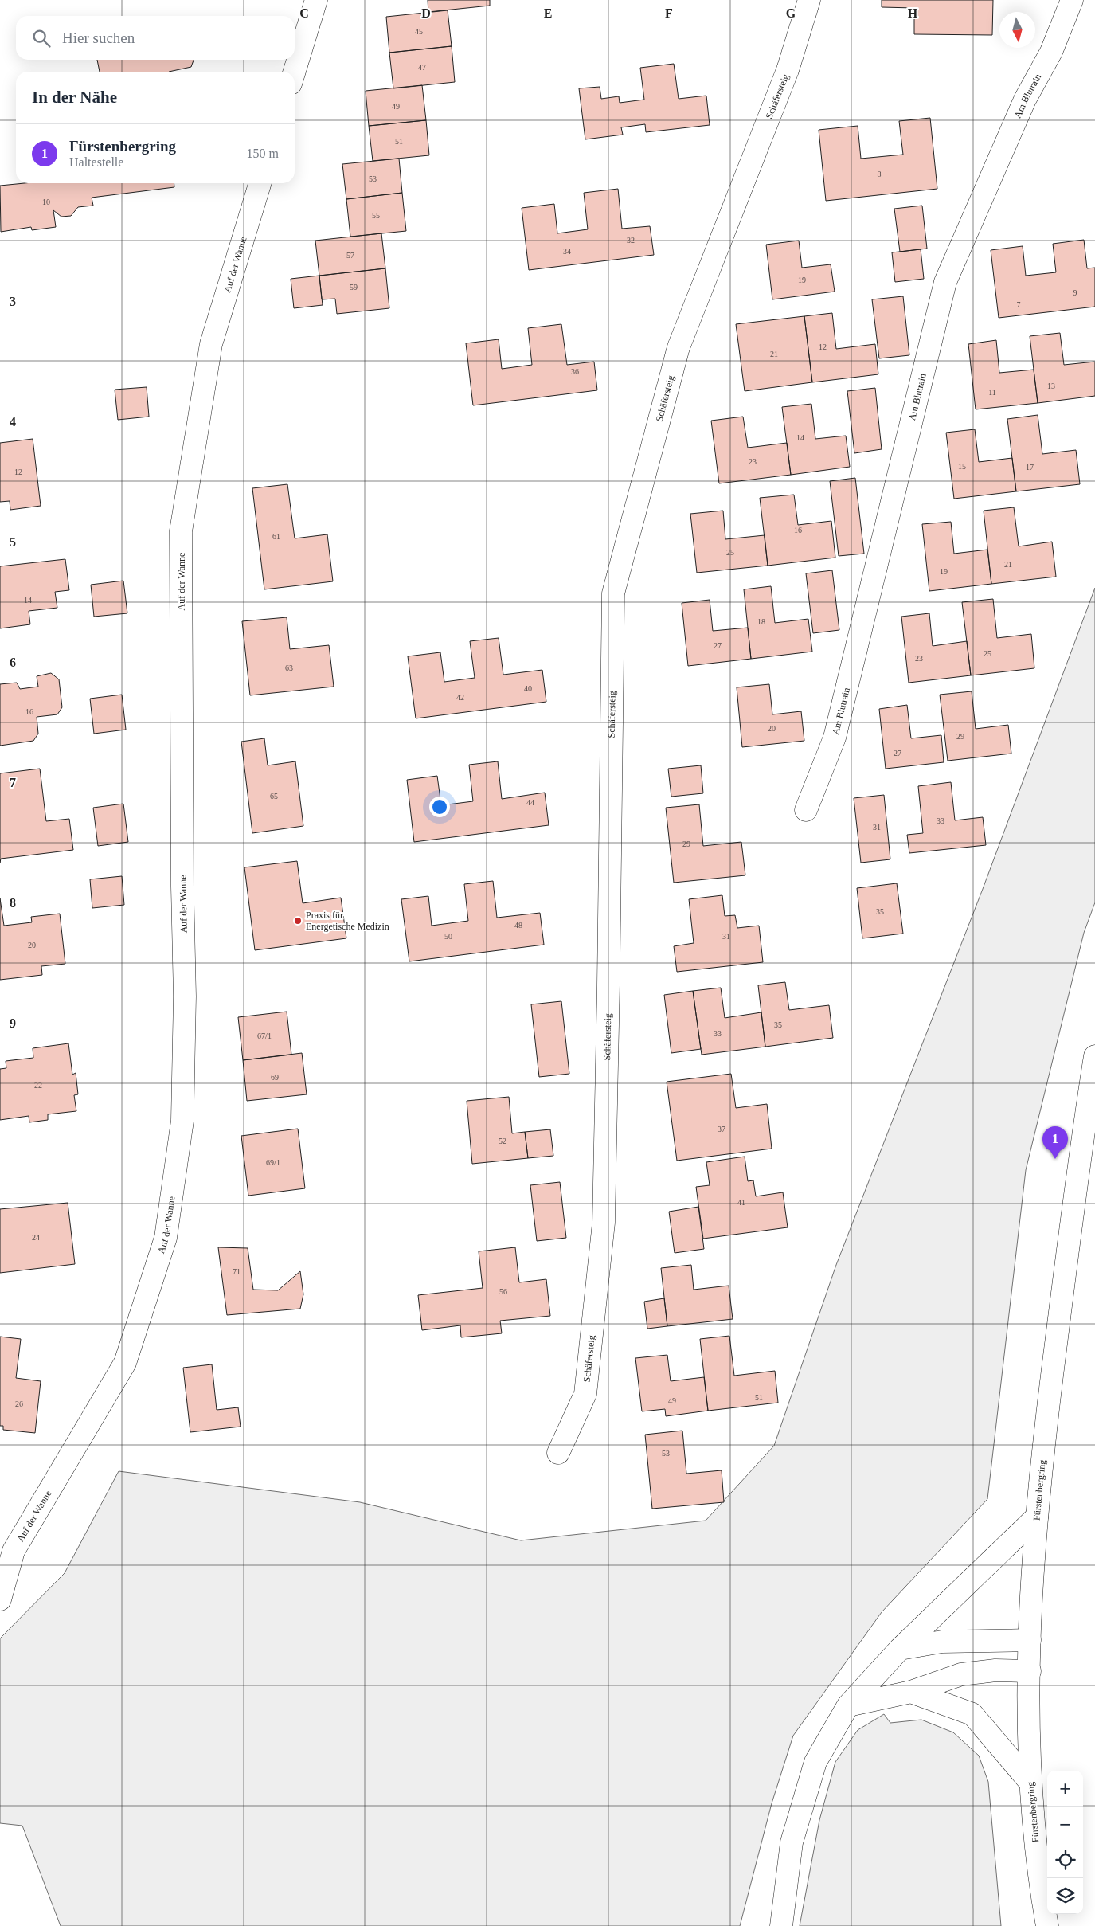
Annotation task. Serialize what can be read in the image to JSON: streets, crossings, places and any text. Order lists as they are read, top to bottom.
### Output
{
  "streets": {
    "street": [
      "Schäfersteig",
      "Am Blutrain",
      "Auf der Wanne",
      "Fürstenbergring"
    ]
  },
  "places": ["Praxis für Energetische Medizin"],
  "house_numbers": [
    "45",
    "47",
    "49",
    "51",
    "8",
    "53",
    "10",
    "55",
    "32",
    "34",
    "57",
    "19",
    "59",
    "9",
    "7",
    "12",
    "21",
    "36",
    "13",
    "11",
    "14",
    "23",
    "15",
    "17",
    "12",
    "16",
    "61",
    "25",
    "21",
    "19",
    "14",
    "18",
    "27",
    "25",
    "23",
    "63",
    "40",
    "42",
    "16",
    "20",
    "29",
    "27",
    "65",
    "44",
    "33",
    "31",
    "29",
    "35",
    "48",
    "50",
    "31",
    "20",
    "35",
    "33",
    "67/1",
    "69",
    "22",
    "37",
    "52",
    "69/1",
    "41",
    "24",
    "71",
    "56",
    "51",
    "49",
    "26",
    "53"
  ],
  "north": "bottom",
  "page": {
    "search": "Hier suchen",
    "heading": "In der Nähe",
    "list": [
      {
        "mark": "1",
        "name": "Fürstenbergring",
        "note": "Haltestelle",
        "value": "150 m"
      }
    ],
    "pins": "1",
    "map_buttons": ["+", "−"]
  },
  "grid": {
    "columns": [
      "C",
      "D",
      "E",
      "F",
      "G",
      "H"
    ],
    "rows": [
      "3",
      "4",
      "5",
      "6",
      "7",
      "8",
      "9"
    ]
  }
}
